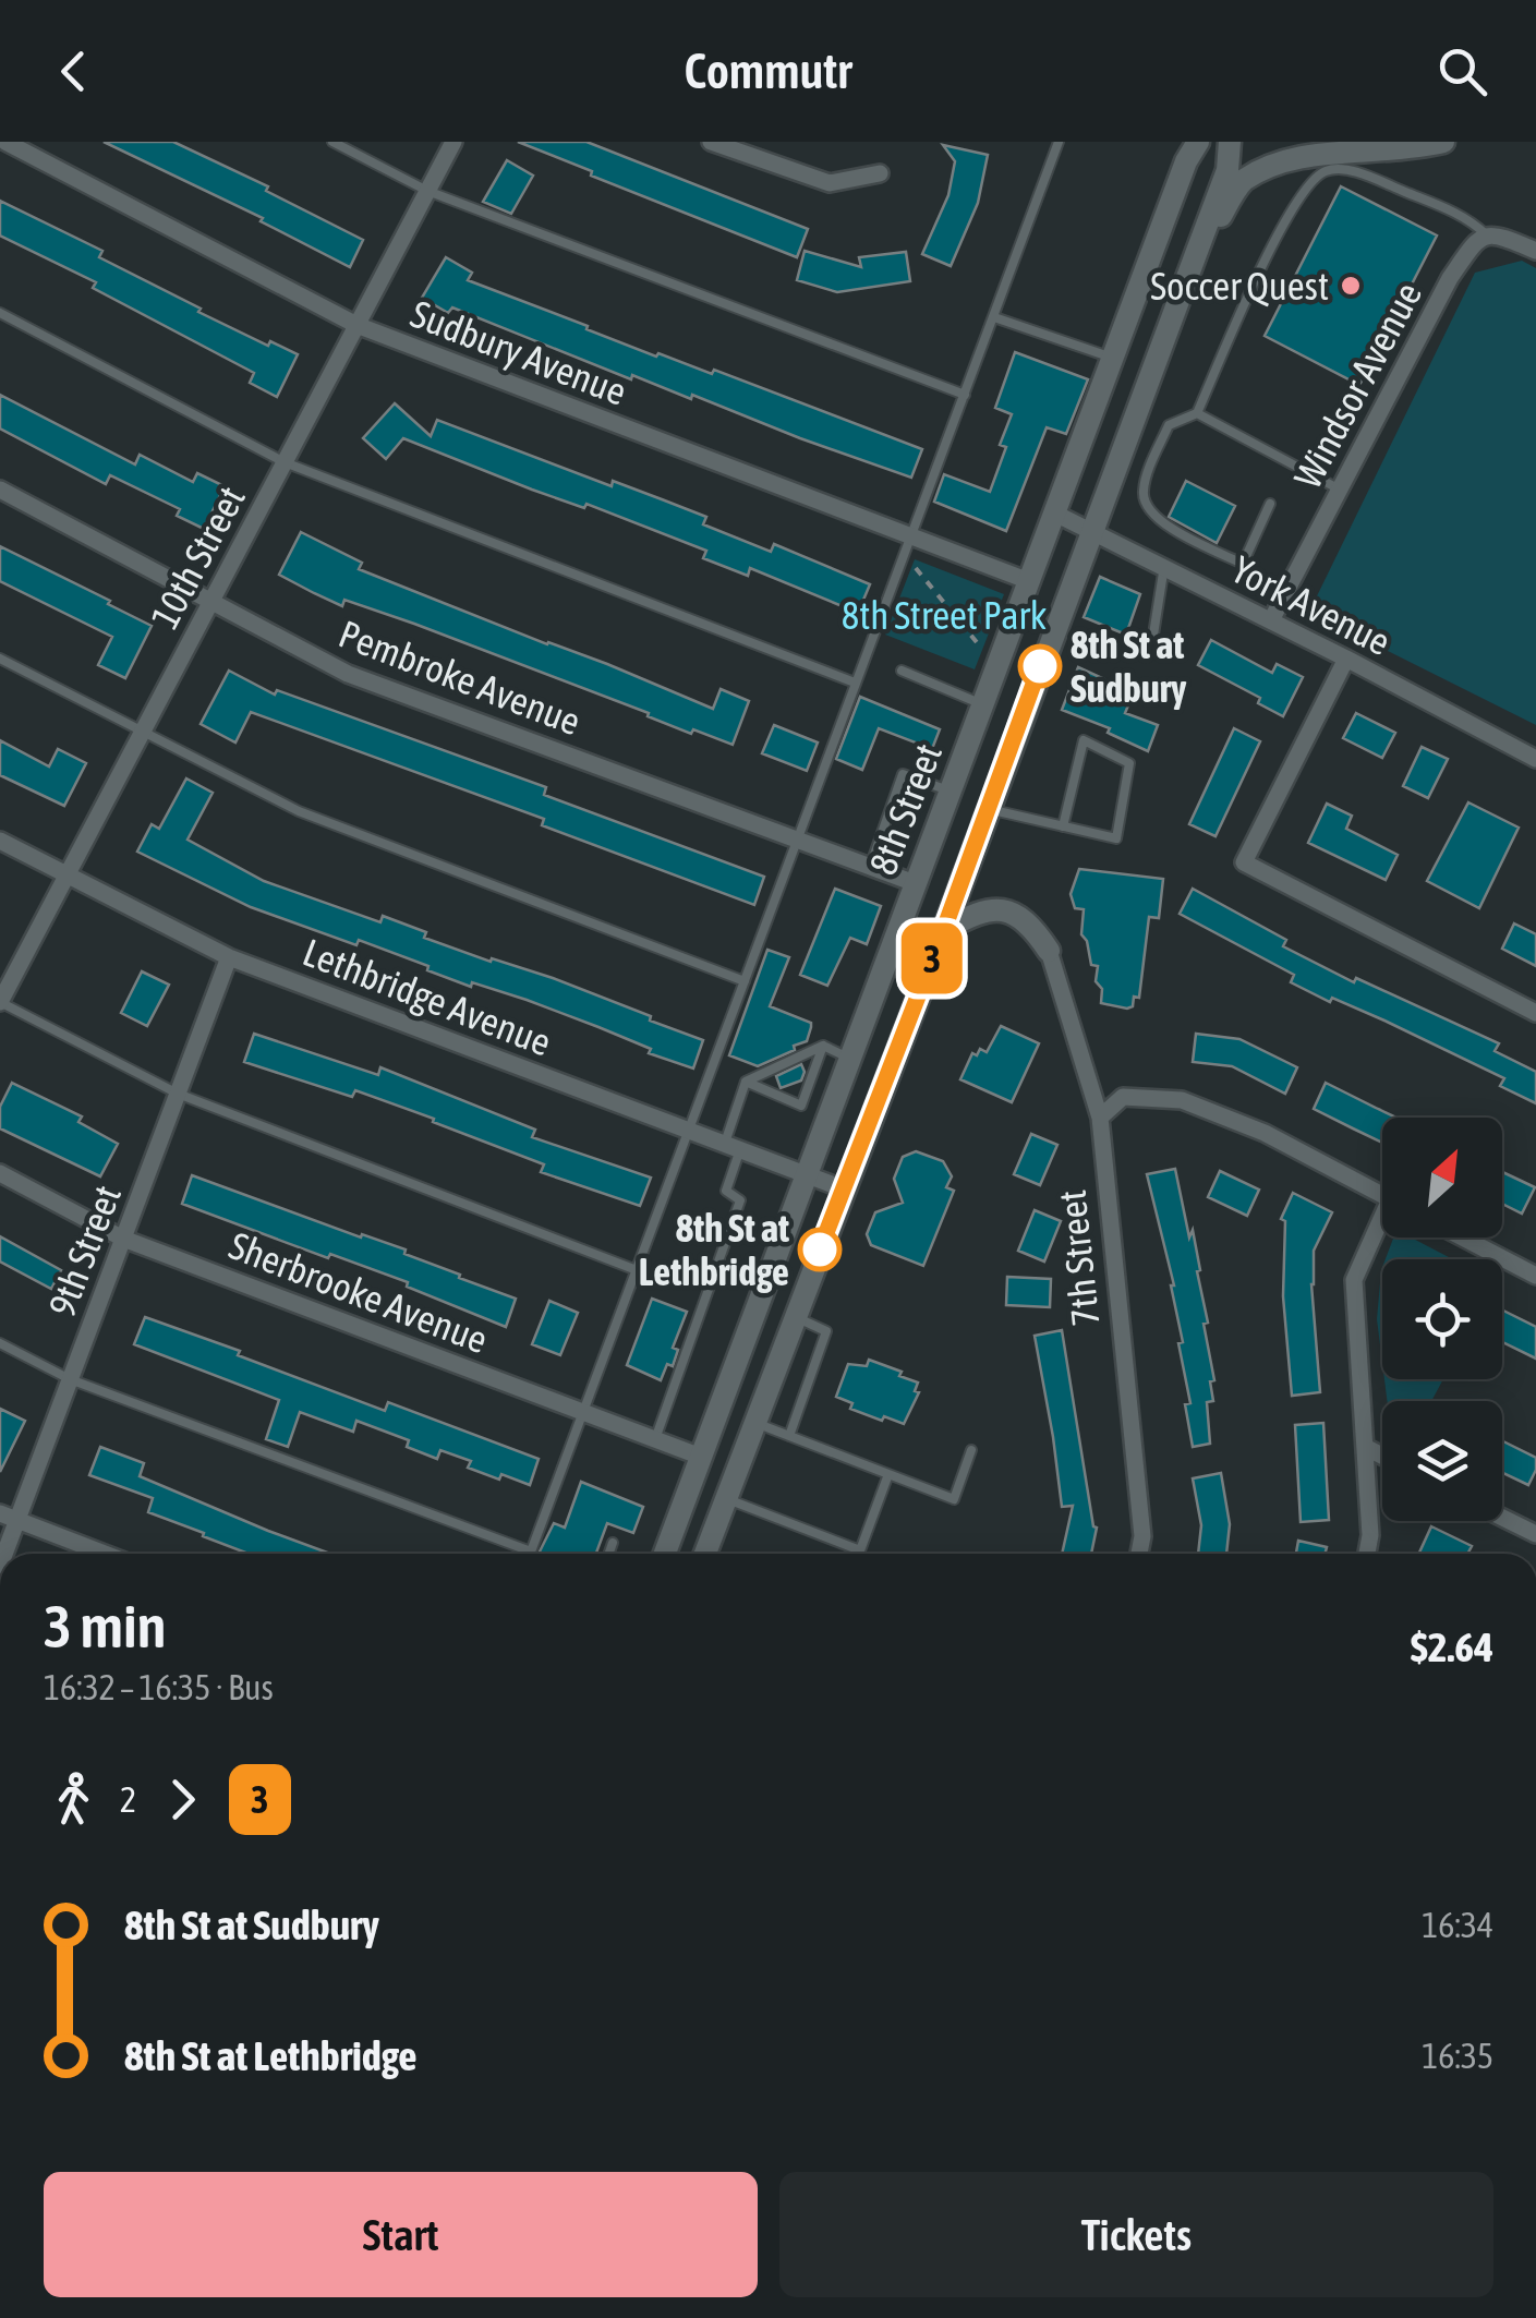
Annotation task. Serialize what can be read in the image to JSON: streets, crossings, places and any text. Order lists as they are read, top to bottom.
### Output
{
  "streets": {
    "main road": ["8th Street"],
    "street": [
      "Sudbury Avenue",
      "Windsor Avenue",
      "10th Street",
      "York Avenue",
      "Pembroke Avenue",
      "Lethbridge Avenue",
      "9th Street",
      "7th Street",
      "Sherbrooke Avenue"
    ]
  },
  "crossings": [
    ["Sudbury Avenue", "10th Street"],
    ["Sudbury Avenue", "8th Street"],
    ["Windsor Avenue", "York Avenue"],
    ["10th Street", "Pembroke Avenue"],
    ["10th Street", "Lethbridge Avenue"],
    ["York Avenue", "8th Street"],
    ["Pembroke Avenue", "8th Street"],
    ["8th Street", "Lethbridge Avenue"],
    ["8th Street", "Sherbrooke Avenue"],
    ["Lethbridge Avenue", "9th Street"],
    ["9th Street", "Sherbrooke Avenue"]
  ],
  "parks": ["8th Street Park"],
  "places": ["Soccer Quest", "8th St at Sudbury", "8th St at Lethbridge"],
  "lines": ["bus line 3"],
  "north": "top right",
  "page": {
    "header": "Commutr",
    "on_map": "3",
    "heading": ["3 min", "16:32 – 16:35 · Bus", "$2.64"],
    "legs": ["2", "3"],
    "list": [
      {
        "name": "8th St at Sudbury",
        "value": "16:34"
      },
      {
        "name": "8th St at Lethbridge",
        "value": "16:35"
      }
    ],
    "buttons": ["Start", "Tickets"]
  }
}
